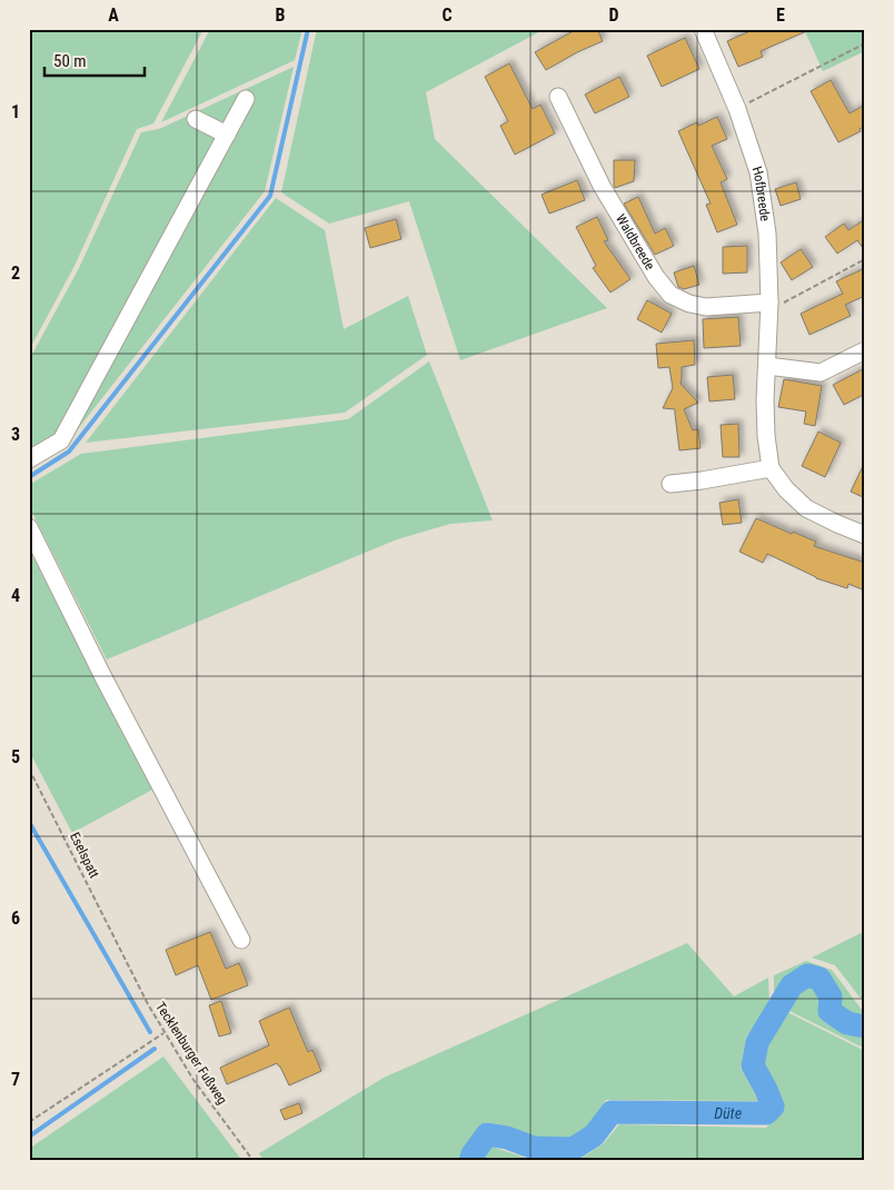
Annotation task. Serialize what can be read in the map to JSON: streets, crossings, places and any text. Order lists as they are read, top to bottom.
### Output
{
  "streets": {
    "street": ["Hofbreede", "Waldbreede"],
    "path": ["Eselspatt", "Tecklenburger Fußweg"]
  },
  "crossings": [
    ["Hofbreede", "Waldbreede"],
    ["Eselspatt", "Tecklenburger Fußweg"]
  ],
  "water": ["Düte"],
  "scale_bar": "50 m",
  "grid": {
    "columns": [
      "A",
      "B",
      "C",
      "D",
      "E"
    ],
    "rows": [
      "1",
      "2",
      "3",
      "4",
      "5",
      "6",
      "7"
    ]
  }
}
